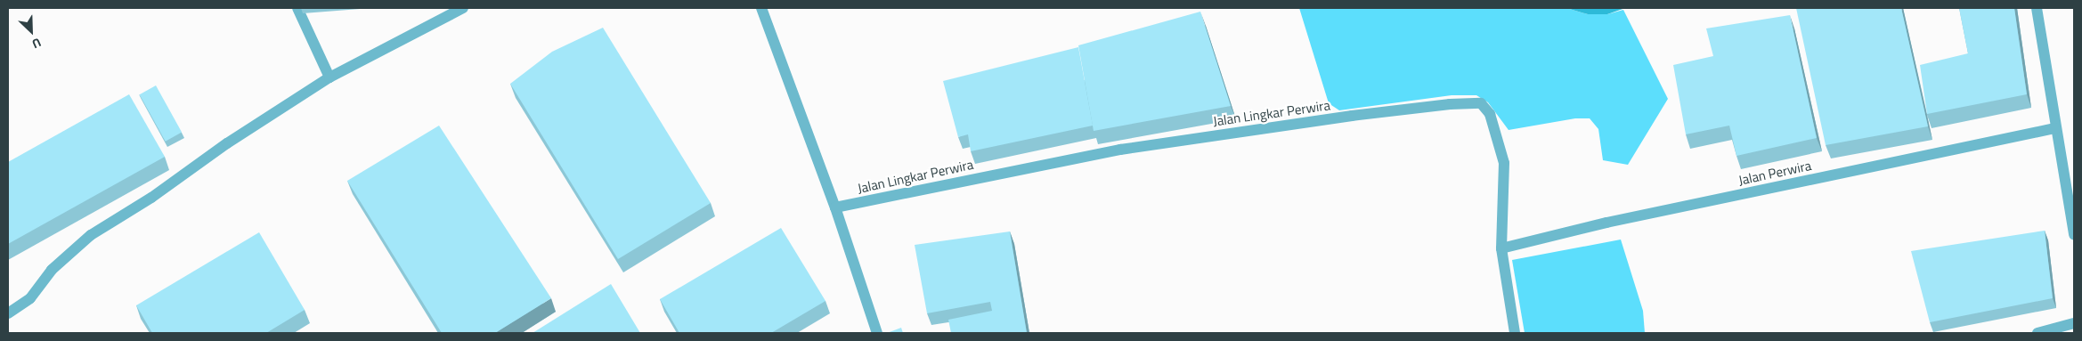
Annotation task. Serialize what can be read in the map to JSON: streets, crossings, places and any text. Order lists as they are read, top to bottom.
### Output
{
  "streets": {
    "street": ["Jalan Lingkar Perwira", "Jalan Perwira"]
  },
  "crossings": [
    ["Jalan Lingkar Perwira", "Jalan Perwira"]
  ],
  "north": "bottom right"
}
